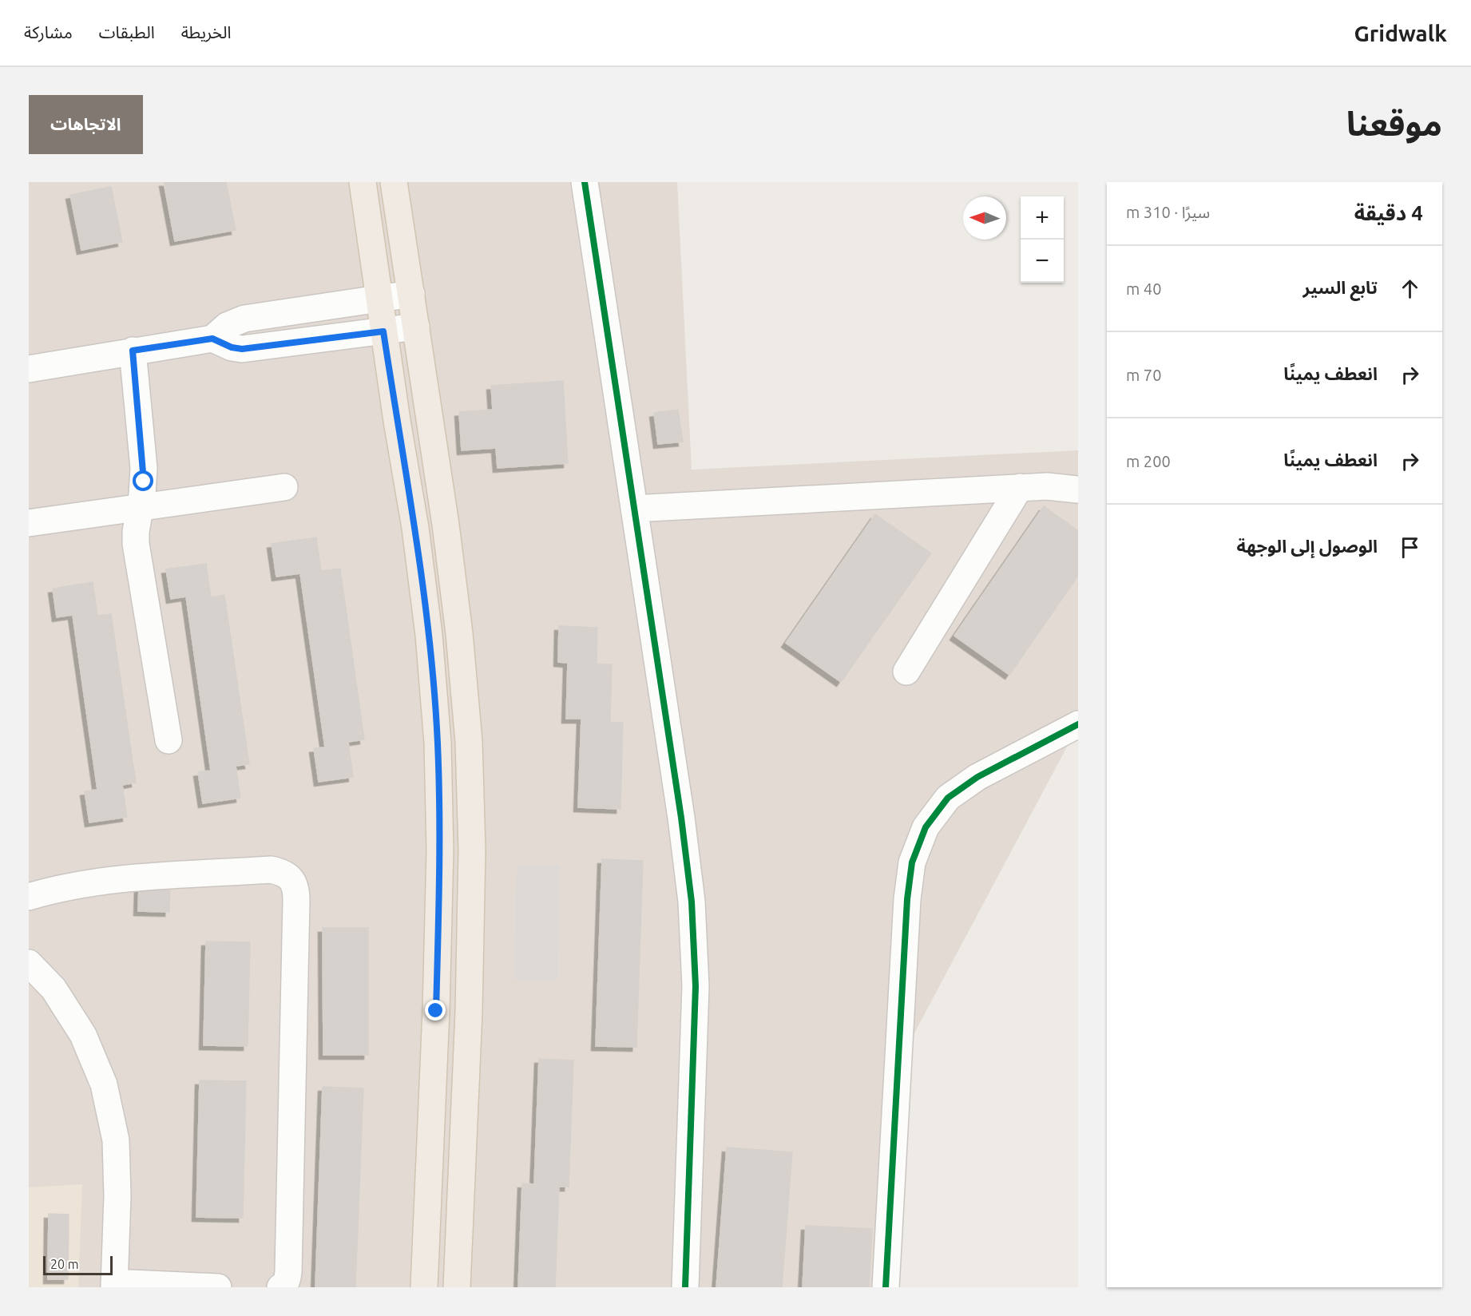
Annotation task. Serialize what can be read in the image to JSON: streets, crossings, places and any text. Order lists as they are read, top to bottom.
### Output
{
  "scale_bar": "20 m",
  "north": "left",
  "page": {
    "header": "Gridwalk",
    "nav": ["الخريطة", "الطبقات", "مشاركة"],
    "title": "موقعنا",
    "buttons": "الاتجاهات",
    "heading": ["4 دقيقة", "سيرًا · 310 m"],
    "map_buttons": ["+", "−"],
    "list": [
      ["تابع السير", "40 m"],
      ["انعطف يمينًا", "70 m"],
      ["انعطف يمينًا", "200 m"],
      "الوصول إلى الوجهة"
    ],
    "scale": "20 m"
  }
}
